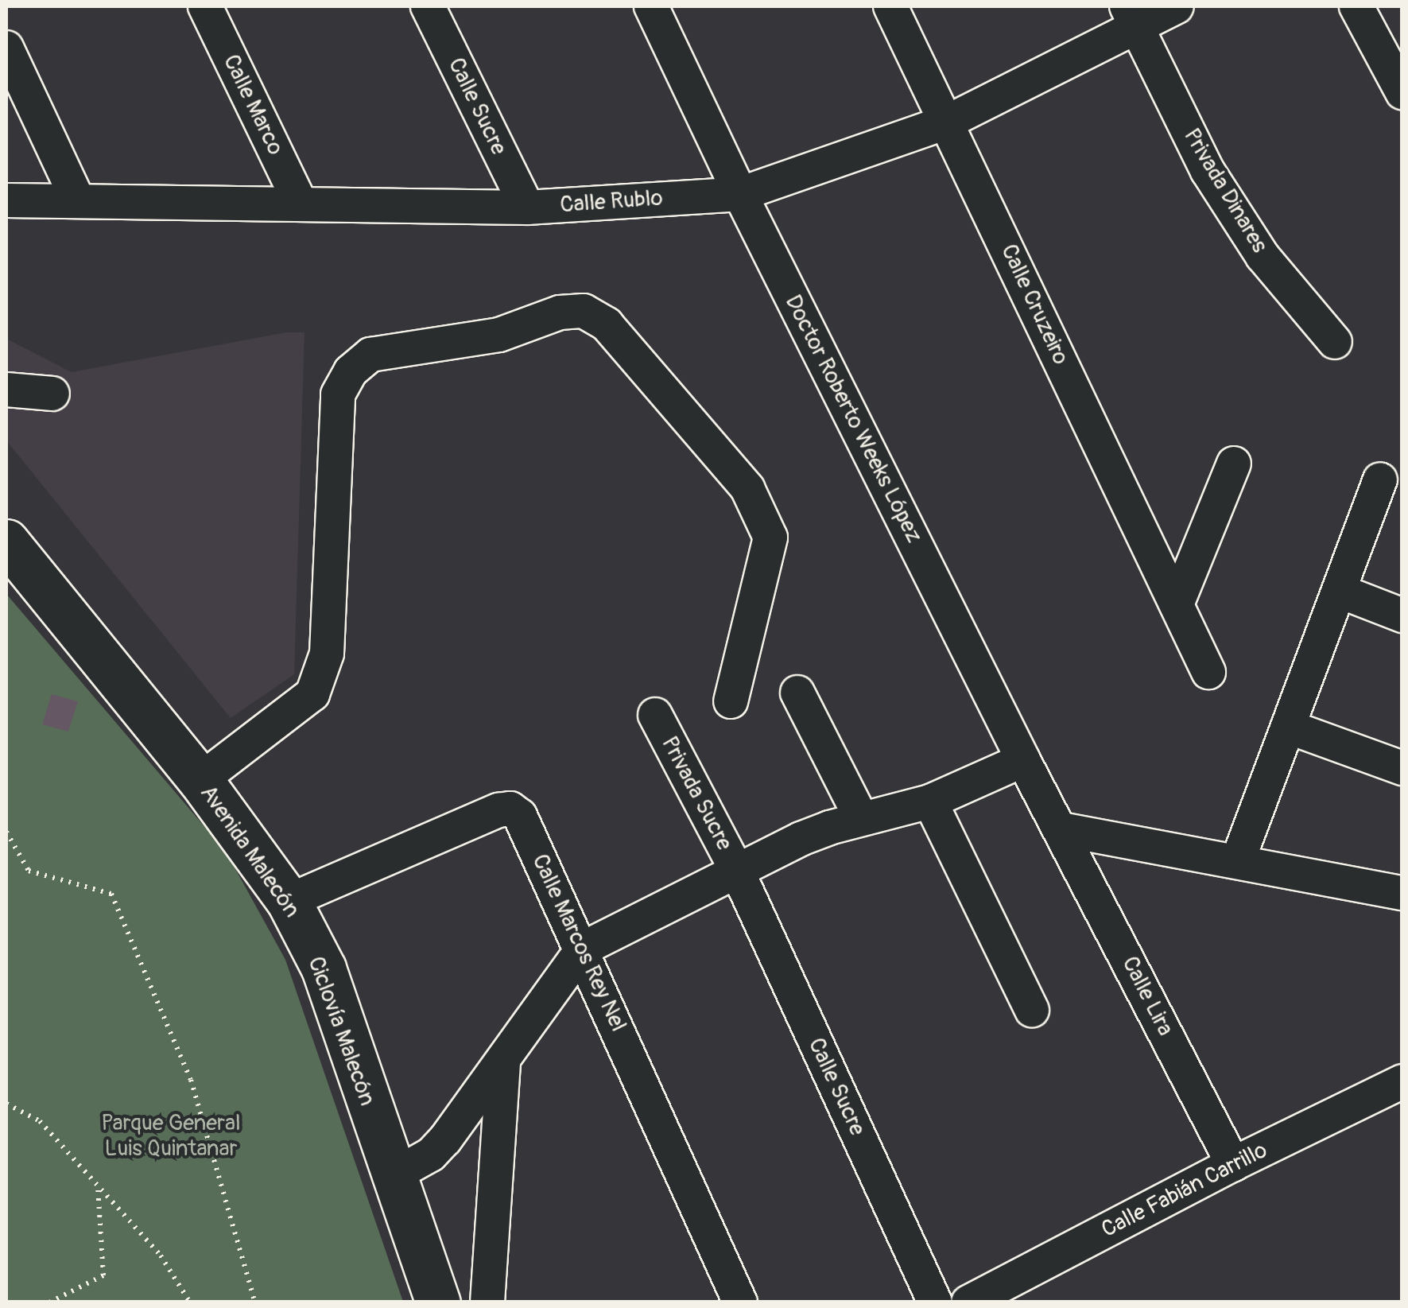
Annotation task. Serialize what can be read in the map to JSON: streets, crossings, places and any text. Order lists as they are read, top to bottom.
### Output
{
  "streets": {
    "main road": ["Avenida Malecón"],
    "street": [
      "Calle Marco",
      "Calle Sucre",
      "Privada Dinares",
      "Calle Rublo",
      "Calle Cruzeiro",
      "Doctor Roberto Weeks López",
      "Privada Sucre",
      "Calle Marcos Rey Nel",
      "Calle Lira",
      "Calle Fabián Carrillo"
    ]
  },
  "crossings": [
    ["Calle Marco", "Calle Rublo"],
    ["Calle Sucre", "Calle Rublo"],
    ["Calle Sucre", "Privada Sucre"],
    ["Privada Dinares", "Calle Rublo"],
    ["Calle Rublo", "Calle Cruzeiro"],
    ["Calle Rublo", "Doctor Roberto Weeks López"],
    ["Doctor Roberto Weeks López", "Calle Lira"],
    ["Avenida Malecón", "Calle Marcos Rey Nel"],
    ["Calle Lira", "Calle Fabián Carrillo"]
  ],
  "parks": ["Parque General Luis Quintanar"]
}
